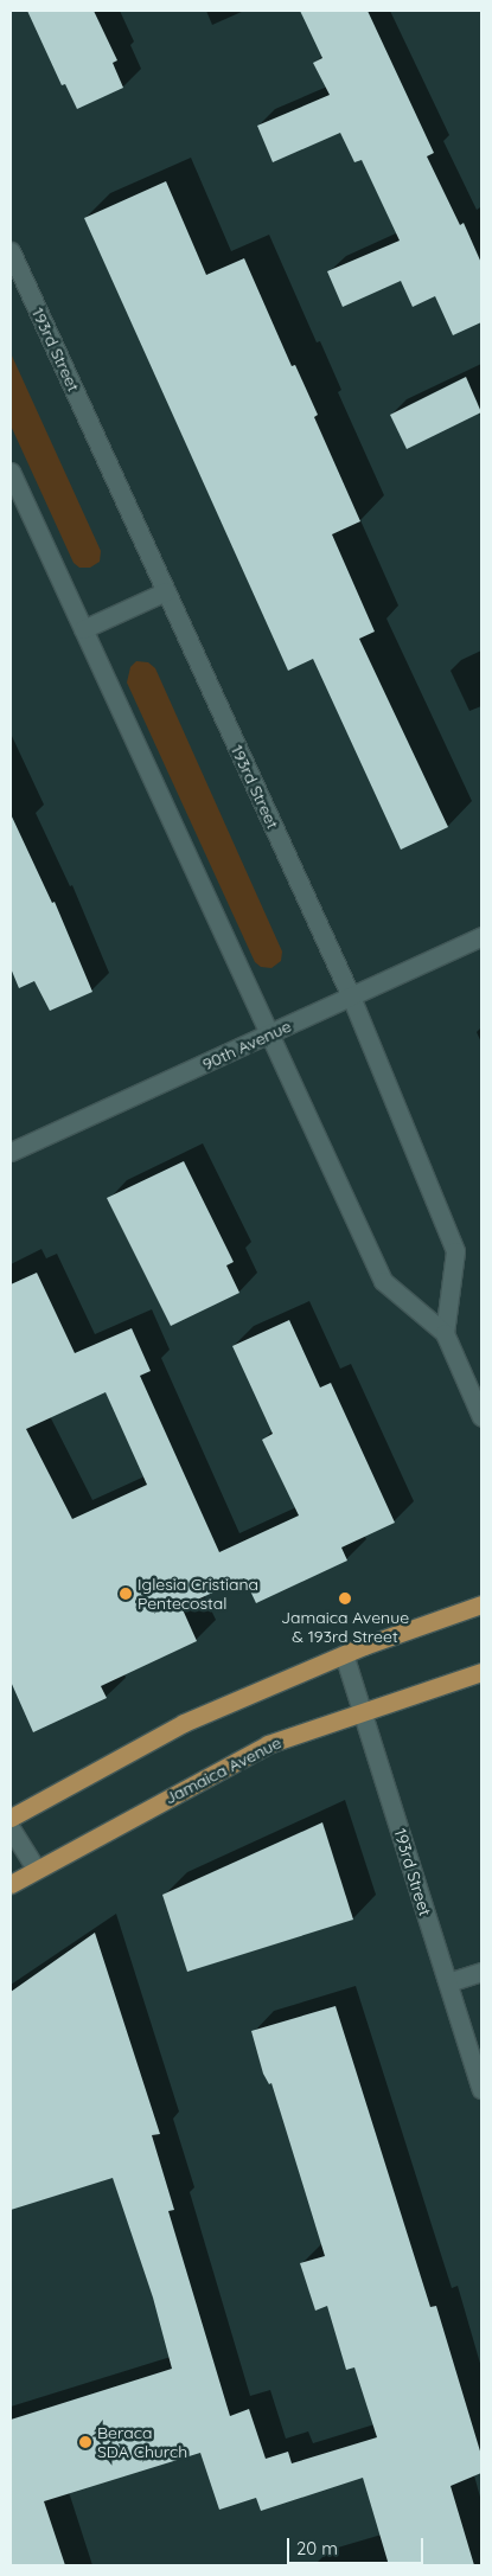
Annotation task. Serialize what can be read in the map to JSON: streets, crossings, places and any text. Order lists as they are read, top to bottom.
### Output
{
  "streets": {
    "main road": ["Jamaica Avenue"],
    "street": ["193rd Street", "90th Avenue"]
  },
  "crossings": [
    ["193rd Street", "90th Avenue"],
    ["193rd Street", "Jamaica Avenue"]
  ],
  "places": ["Iglesia Cristiana Pentecostal", "Jamaica Avenue & 193rd Street", "Beraca SDA Church"],
  "scale_bar": "20 m"
}
